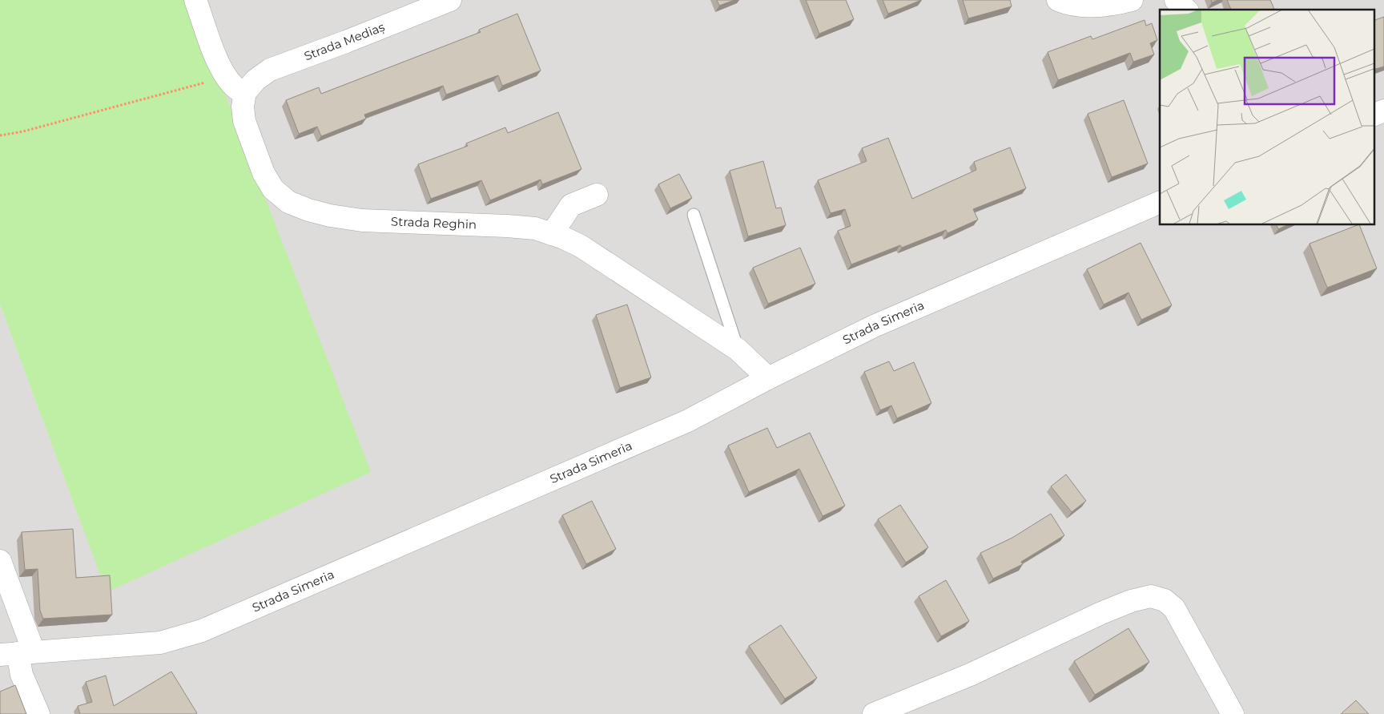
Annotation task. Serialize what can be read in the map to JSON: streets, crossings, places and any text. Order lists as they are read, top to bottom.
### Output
{
  "streets": {
    "street": ["Strada Mediaș", "Strada Reghin", "Strada Simeria"]
  },
  "crossings": [
    ["Strada Mediaș", "Strada Reghin"],
    ["Strada Reghin", "Strada Simeria"]
  ]
}
